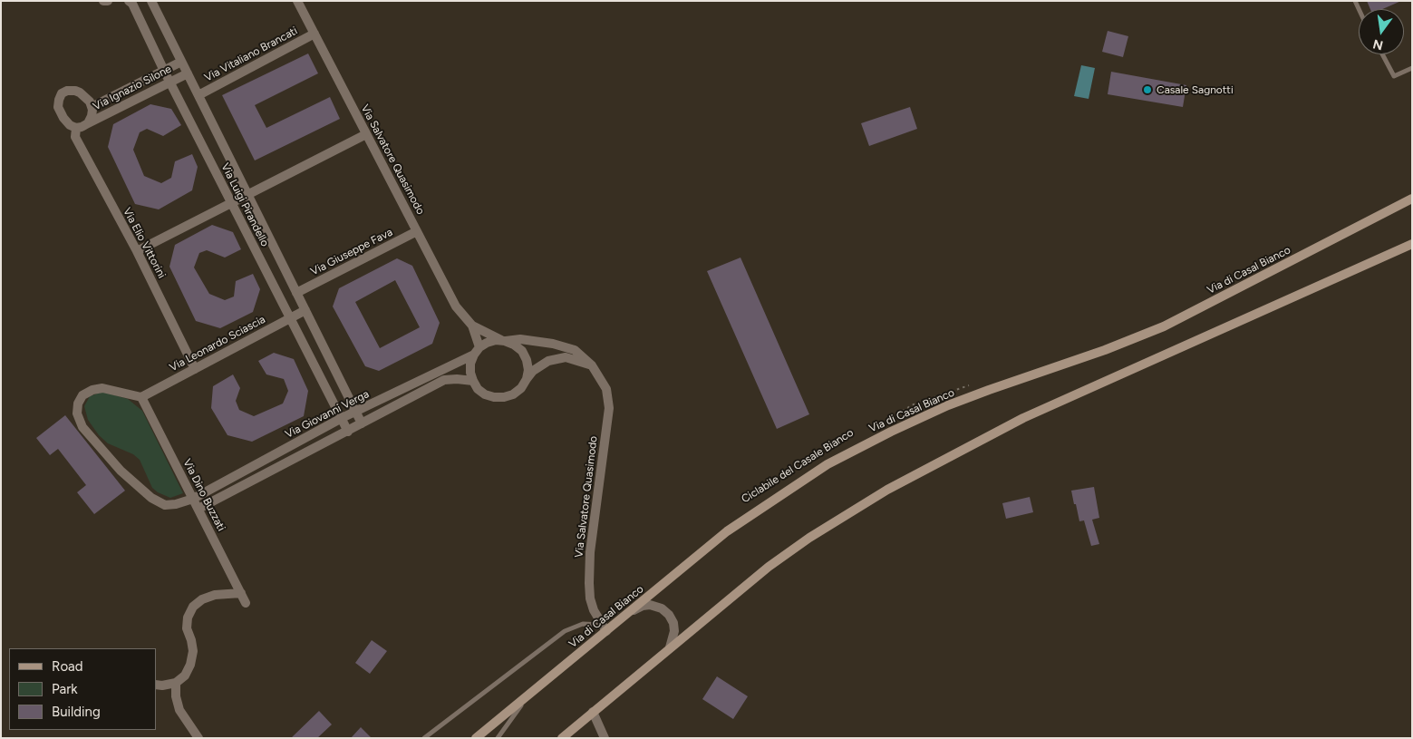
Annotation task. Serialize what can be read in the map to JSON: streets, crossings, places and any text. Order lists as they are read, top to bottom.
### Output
{
  "streets": {
    "main road": ["Via di Casal Bianco"],
    "street": [
      "Via Vitaliano Brancati",
      "Via Ignazio Silone",
      "Via Salvatore Quasimodo",
      "Via Luigi Pirandello",
      "Via Elio Vittorini",
      "Via Giuseppe Fava",
      "Via Leonardo Sciascia",
      "Via Giovanni Verga",
      "Via Dino Buzzati"
    ],
    "path": ["Ciclabile del Casale Bianco"]
  },
  "crossings": [
    ["Via Vitaliano Brancati", "Via Salvatore Quasimodo"],
    ["Via Vitaliano Brancati", "Via Luigi Pirandello"],
    ["Via Ignazio Silone", "Via Luigi Pirandello"],
    ["Via Ignazio Silone", "Via Elio Vittorini"],
    ["Via Salvatore Quasimodo", "Via Giuseppe Fava"],
    ["Via Salvatore Quasimodo", "Via di Casal Bianco"],
    ["Via Salvatore Quasimodo", "Via Giovanni Verga"],
    ["Via Luigi Pirandello", "Via Giuseppe Fava"],
    ["Via Luigi Pirandello", "Via Leonardo Sciascia"],
    ["Via Luigi Pirandello", "Via Giovanni Verga"],
    ["Via Elio Vittorini", "Via Leonardo Sciascia"],
    ["Via Leonardo Sciascia", "Via Giovanni Verga"],
    ["Via Leonardo Sciascia", "Via Dino Buzzati"],
    ["Via Giovanni Verga", "Via Dino Buzzati"]
  ],
  "places": ["Casale Sagnotti"],
  "legend": ["Road", "Park", "Building"],
  "north": "bottom"
}
